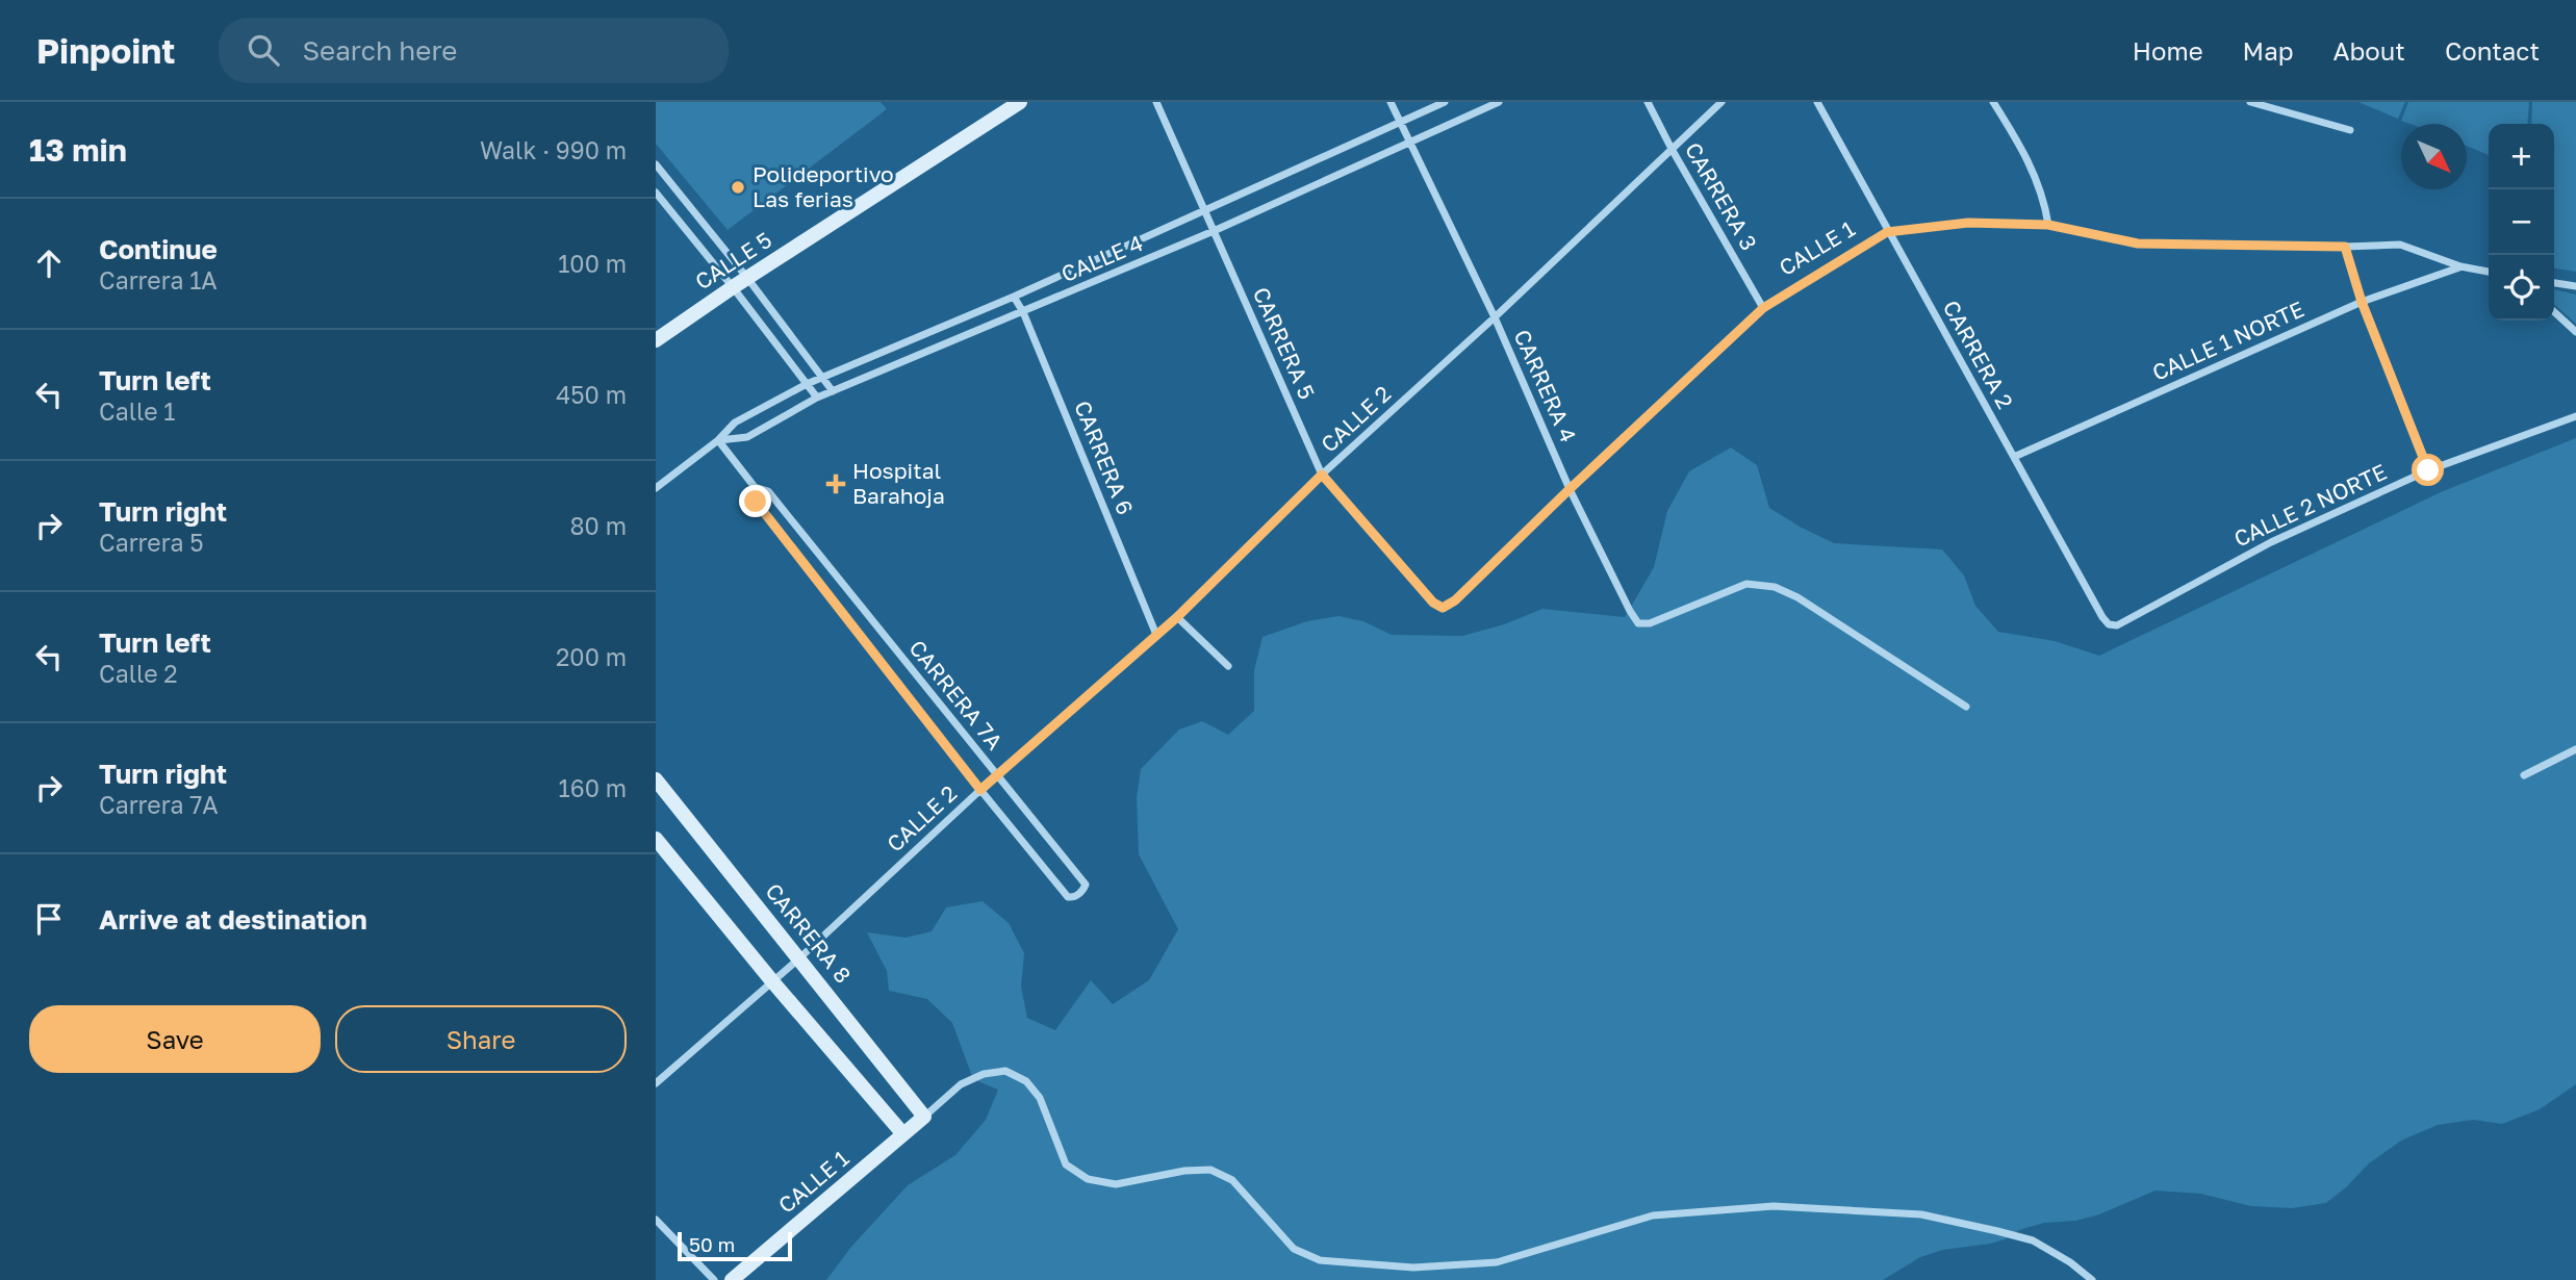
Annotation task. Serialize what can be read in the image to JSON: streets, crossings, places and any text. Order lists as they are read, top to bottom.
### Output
{
  "streets": {
    "street": [
      "CARRERA 3",
      "CALLE 1",
      "CALLE 4",
      "CALLE 5",
      "CALLE 1 NORTE",
      "CARRERA 5",
      "CARRERA 2",
      "CARRERA 4",
      "CALLE 2",
      "CARRERA 6",
      "CALLE 2 NORTE",
      "CARRERA 7A",
      "CARRERA 8"
    ]
  },
  "crossings": [
    ["CARRERA 3", "CALLE 1"],
    ["CARRERA 3", "CALLE 2"],
    ["CALLE 1", "CALLE 1 NORTE"],
    ["CALLE 1", "CARRERA 5"],
    ["CALLE 1", "CARRERA 2"],
    ["CALLE 1", "CARRERA 4"],
    ["CALLE 1", "CARRERA 8"],
    ["CALLE 4", "CARRERA 5"],
    ["CALLE 4", "CARRERA 4"],
    ["CALLE 4", "CARRERA 6"],
    ["CALLE 4", "CARRERA 7A"],
    ["CALLE 1 NORTE", "CARRERA 2"],
    ["CARRERA 5", "CALLE 2"],
    ["CARRERA 2", "CALLE 2 NORTE"],
    ["CARRERA 4", "CALLE 2"],
    ["CALLE 2", "CARRERA 6"],
    ["CALLE 2", "CARRERA 7A"],
    ["CALLE 2", "CARRERA 8"]
  ],
  "places": {
    "other": ["Polideportivo Las ferias"],
    "health": ["Hospital Barahoja"]
  },
  "scale_bar": "50 m",
  "north": "bottom right",
  "page": {
    "header": "Pinpoint",
    "search": "Search here",
    "nav": [
      "Home",
      "Map",
      "About",
      "Contact"
    ],
    "heading": ["13 min", "Walk · 990 m"],
    "map_buttons": ["+", "−"],
    "list": [
      ["Continue", "Carrera 1A", "100 m"],
      ["Turn left", "Calle 1", "450 m"],
      ["Turn right", "Carrera 5", "80 m"],
      ["Turn left", "Calle 2", "200 m"],
      ["Turn right", "Carrera 7A", "160 m"],
      "Arrive at destination"
    ],
    "buttons": ["Save", "Share"],
    "scale": "50 m"
  }
}
